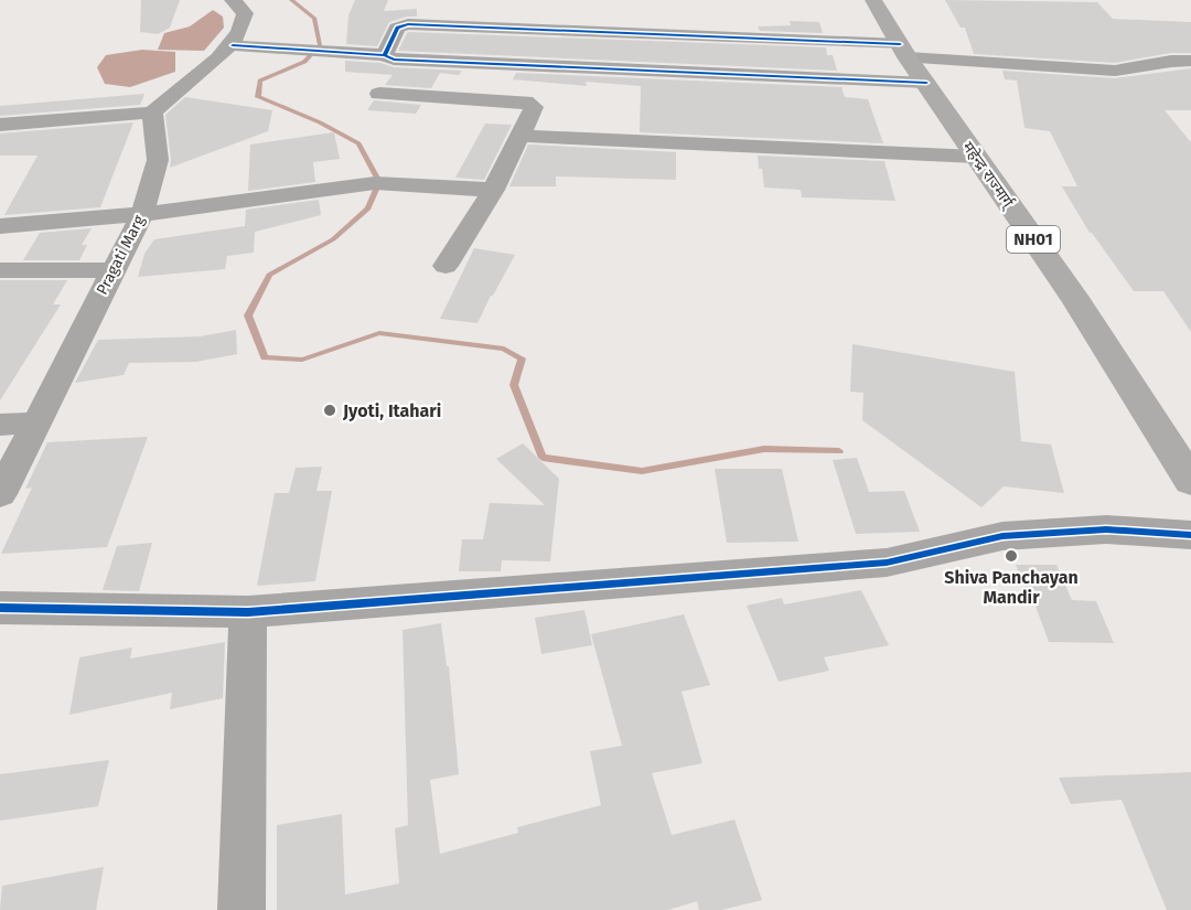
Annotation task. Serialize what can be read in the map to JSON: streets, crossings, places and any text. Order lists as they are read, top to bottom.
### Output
{
  "streets": {
    "highway": ["महेन्द्र राज्मार्ग्", "NH01"],
    "street": ["Pragati Marg"]
  },
  "places": ["Jyoti, Itahari", "Shiva Panchayan Mandir"]
}
